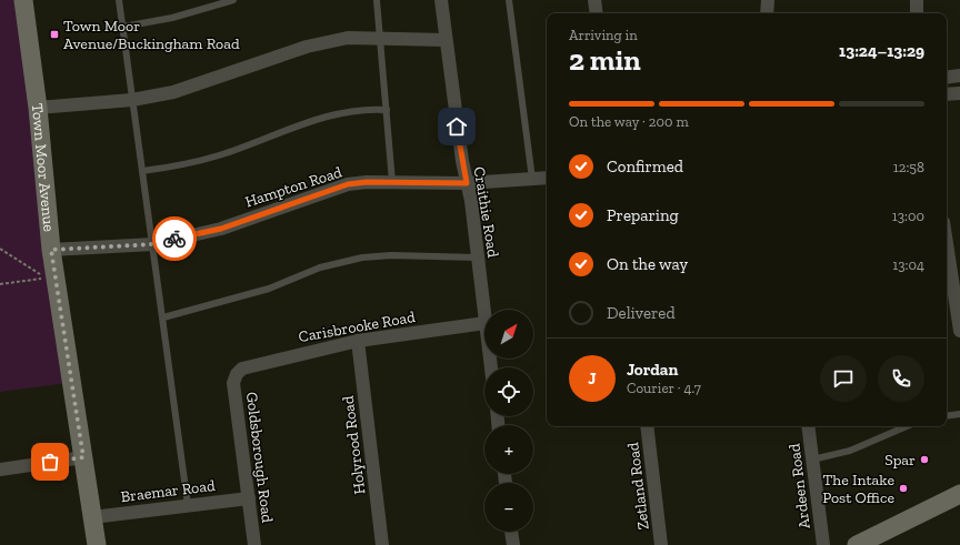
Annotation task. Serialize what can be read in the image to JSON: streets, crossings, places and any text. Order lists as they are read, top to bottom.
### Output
{
  "streets": {
    "street": [
      "Town Moor Avenue",
      "Hampton Road",
      "Craithie Road",
      "Carisbrooke Road",
      "Holyrood Road",
      "Goldsborough Road",
      "Zetland Road",
      "Ardeen Road",
      "Braemar Road"
    ]
  },
  "crossings": [
    ["Town Moor Avenue", "Hampton Road"],
    ["Town Moor Avenue", "Braemar Road"],
    ["Hampton Road", "Craithie Road"],
    ["Carisbrooke Road", "Holyrood Road"],
    ["Carisbrooke Road", "Goldsborough Road"],
    ["Goldsborough Road", "Braemar Road"]
  ],
  "places": {
    "transit": ["Town Moor Avenue/Buckingham Road"],
    "other": ["Spar", "The Intake Post Office"]
  },
  "north": "top right",
  "page": {
    "heading": ["2 min", "Arriving in", "13:24–13:29"],
    "panel": ["Jordan", "Courier · 4.7"],
    "bar": "On the way · 200 m",
    "list": [
      ["Confirmed", "12:58"],
      ["Preparing", "13:00"],
      ["On the way", "13:04"],
      "Delivered"
    ],
    "map_buttons": ["+", "−"],
    "round": "J"
  }
}
